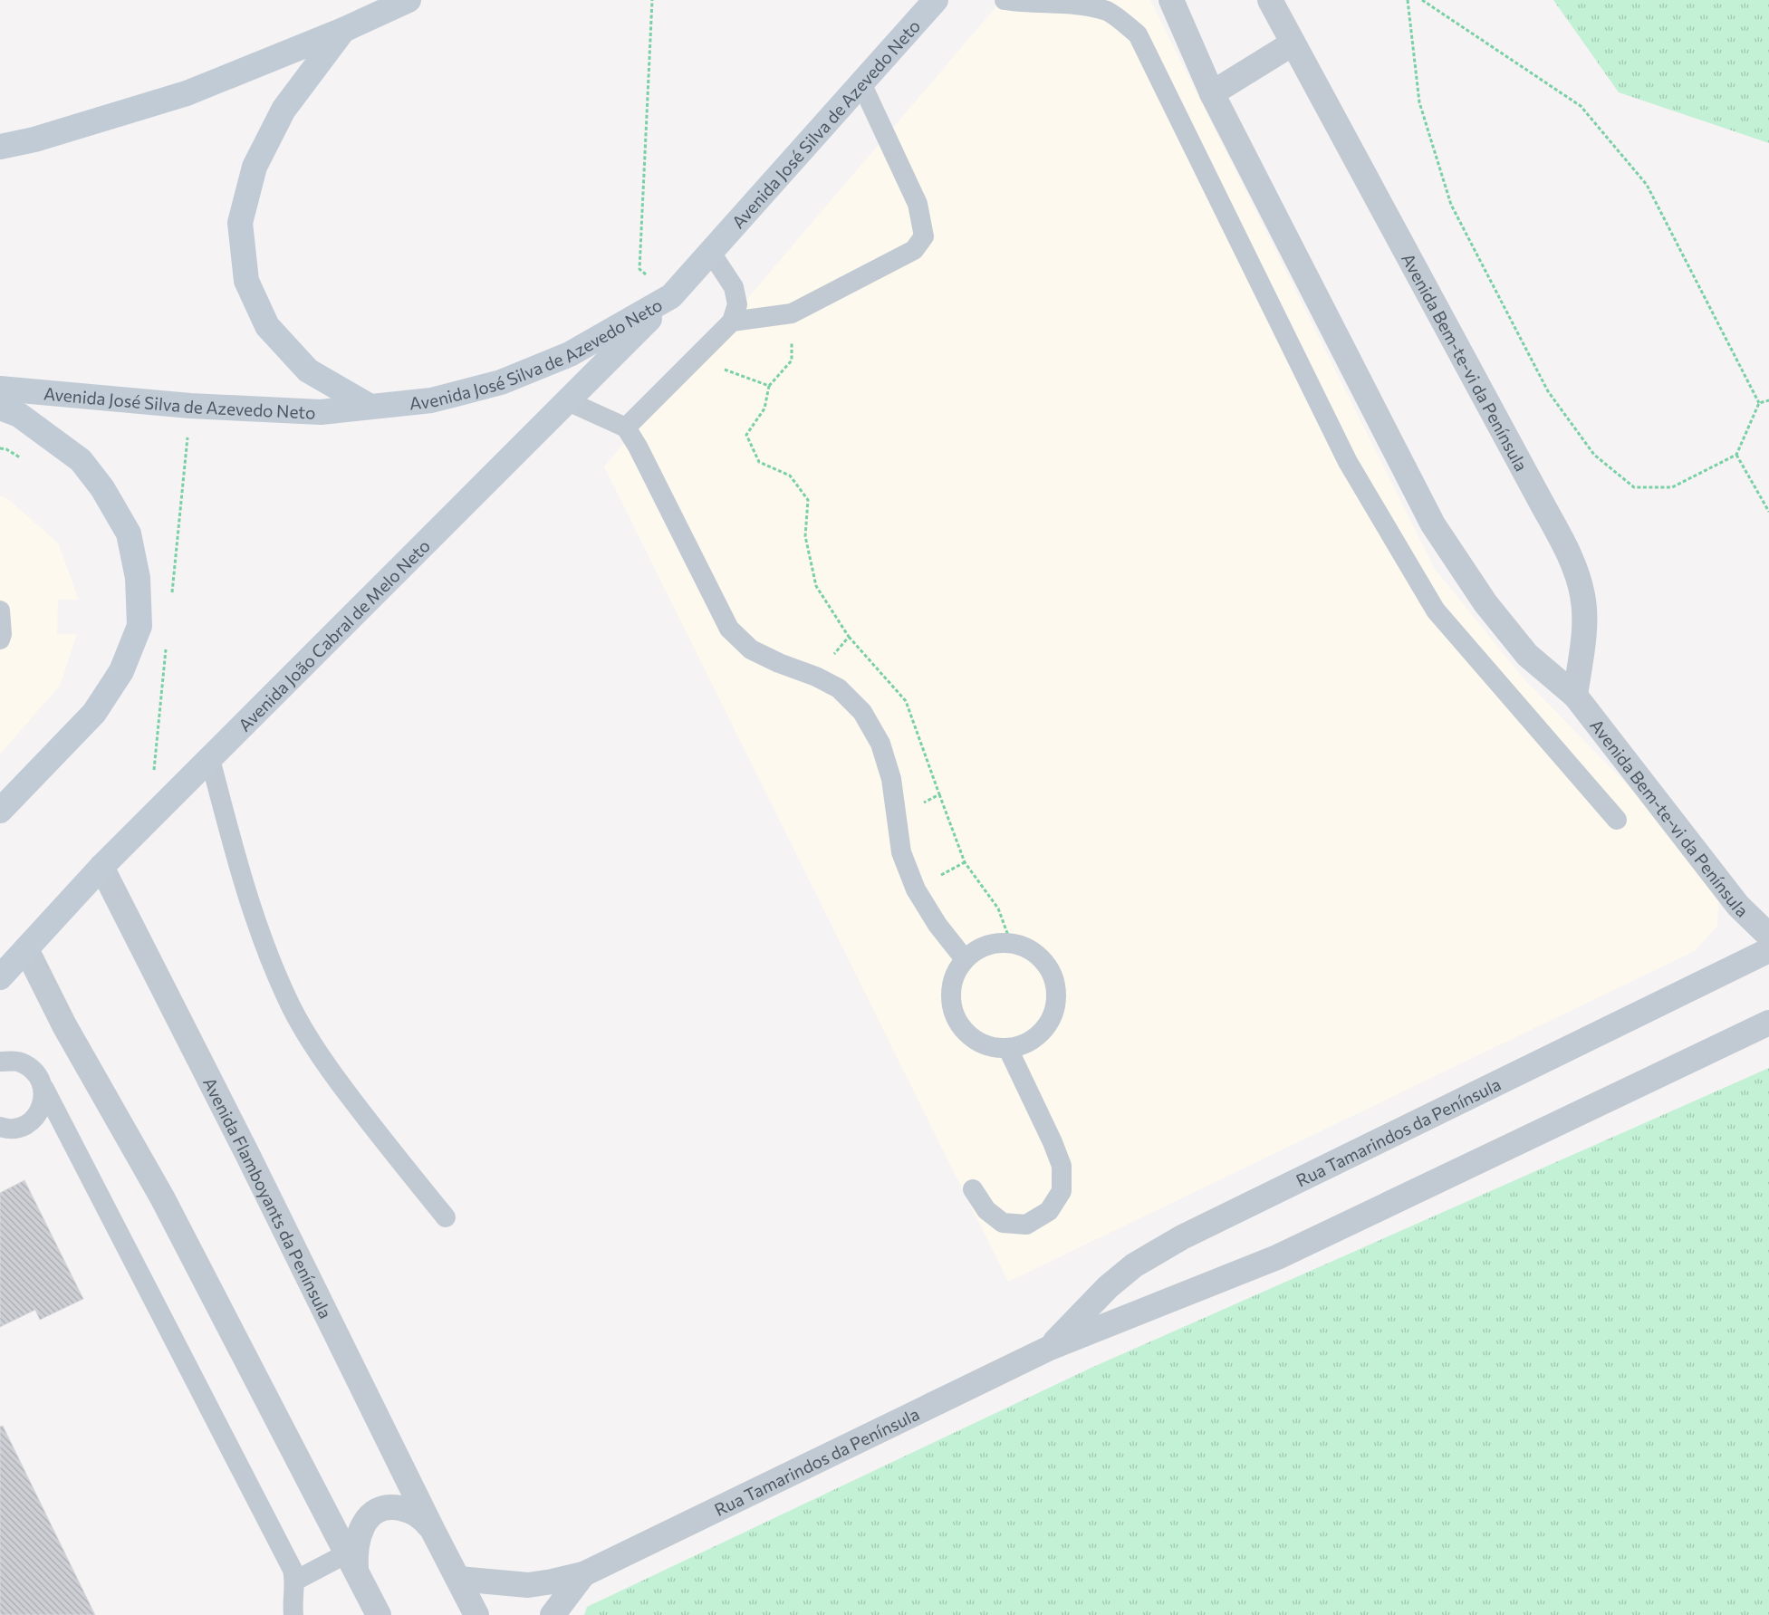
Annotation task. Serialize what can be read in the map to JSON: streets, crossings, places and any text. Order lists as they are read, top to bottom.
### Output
{
  "streets": {
    "street": [
      "Avenida José Silva de Azevedo Neto",
      "Avenida Bem-te-vi da Península",
      "Avenida João Cabral de Melo Neto",
      "Rua Tamarindos da Península",
      "Avenida Flamboyants da Península"
    ]
  },
  "crossings": [
    ["Avenida José Silva de Azevedo Neto", "Avenida João Cabral de Melo Neto"],
    ["Avenida João Cabral de Melo Neto", "Avenida Flamboyants da Península"],
    ["Rua Tamarindos da Península", "Avenida Flamboyants da Península"]
  ]
}
